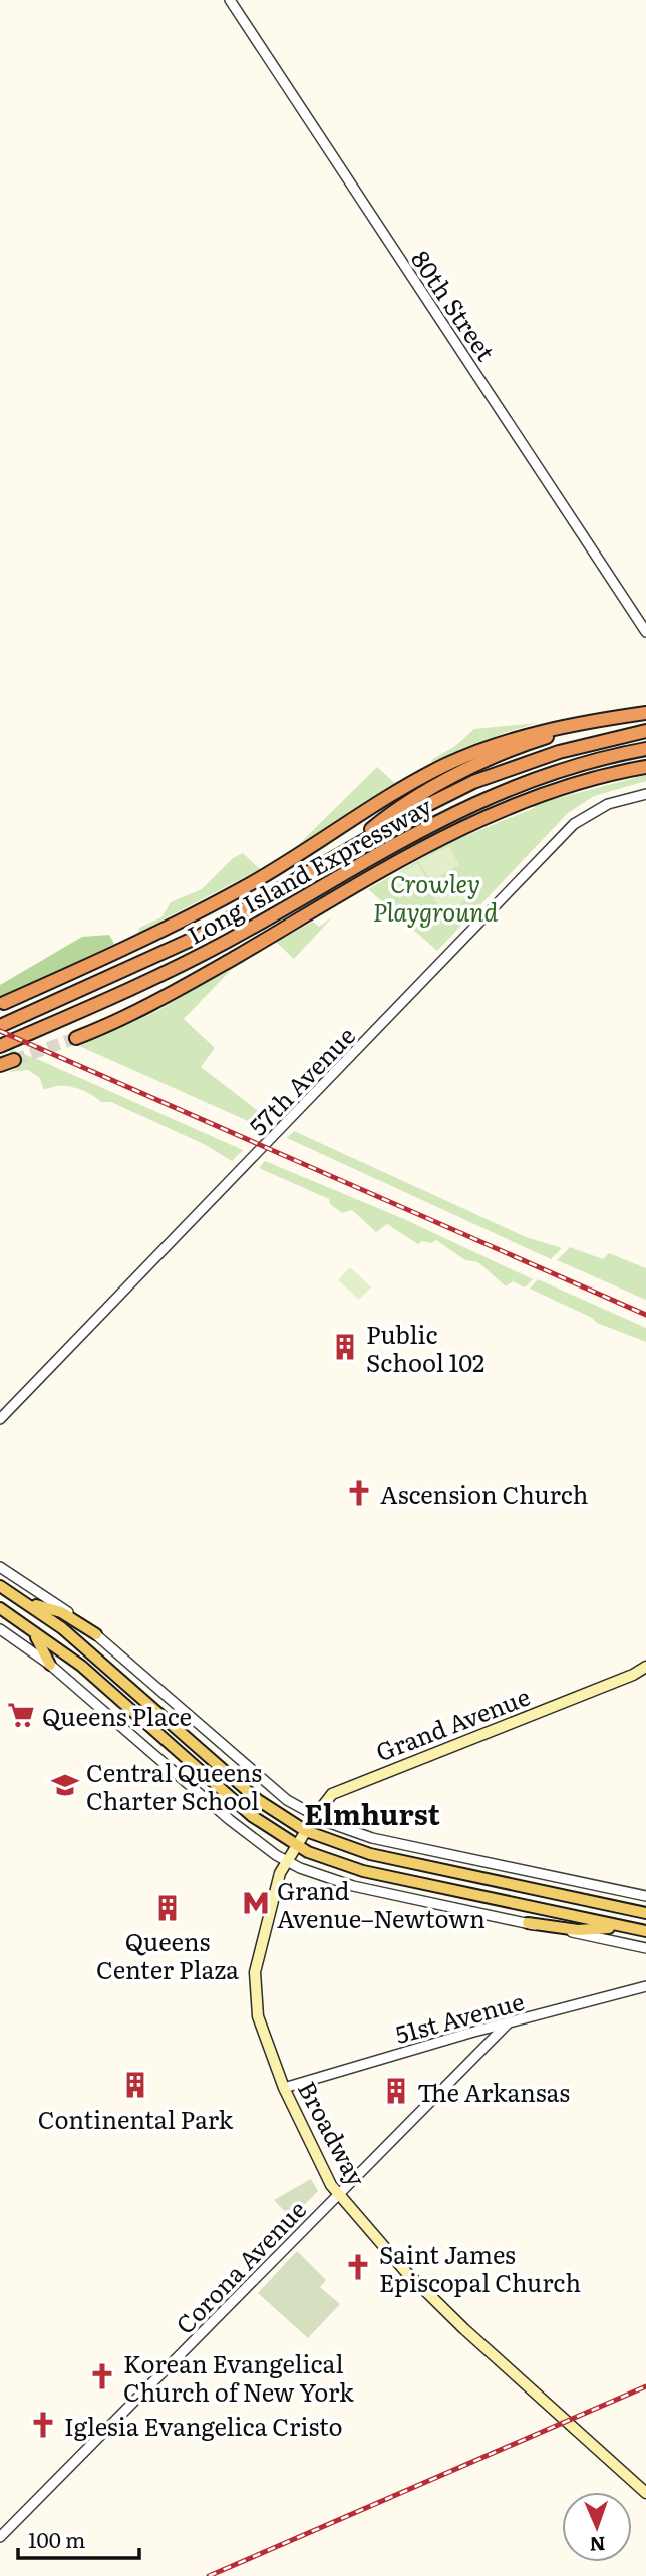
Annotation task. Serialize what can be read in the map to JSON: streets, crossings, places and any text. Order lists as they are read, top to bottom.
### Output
{
  "streets": {
    "highway": ["Long Island Expressway"],
    "main road": ["Grand Avenue", "Broadway"],
    "street": [
      "80th Street",
      "57th Avenue",
      "51st Avenue",
      "Corona Avenue"
    ]
  },
  "crossings": [
    ["Grand Avenue", "Broadway"],
    ["51st Avenue", "Broadway"],
    ["51st Avenue", "Corona Avenue"],
    ["Broadway", "Corona Avenue"]
  ],
  "districts": ["Elmhurst"],
  "parks": ["Crowley Playground"],
  "places": {
    "building": [
      "Public School 102",
      "Queens Center Plaza",
      "Continental Park",
      "The Arkansas"
    ],
    "church": [
      "Ascension Church",
      "Saint James Episcopal Church",
      "Korean Evangelical Church of New York",
      "Iglesia Evangelica Cristo"
    ],
    "supermarket": ["Queens Place"],
    "school or university": ["Central Queens Charter School"],
    "metro station": ["Grand Avenue–Newtown"]
  },
  "scale_bar": "100 m",
  "north": "bottom"
}
